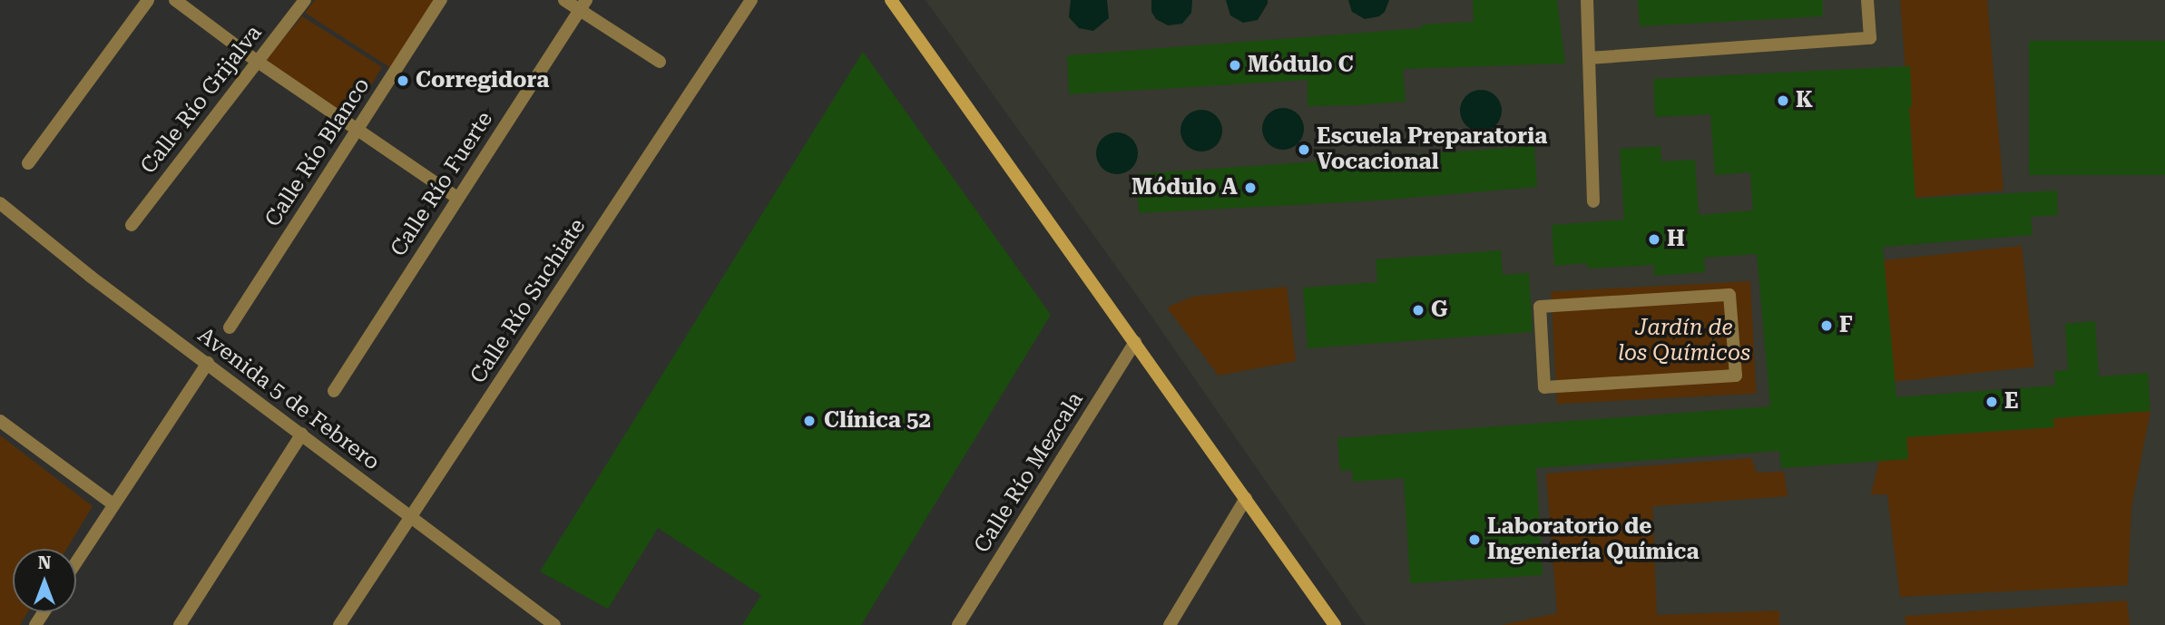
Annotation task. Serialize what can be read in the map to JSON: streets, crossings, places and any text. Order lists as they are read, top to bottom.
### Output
{
  "streets": {
    "street": [
      "Calle Río Grijalva",
      "Calle Río Blanco",
      "Calle Río Fuerte",
      "Calle Río Suchiate",
      "Avenida 5 de Febrero",
      "Calle Río Mezcala"
    ]
  },
  "crossings": [
    ["Calle Río Suchiate", "Avenida 5 de Febrero"]
  ],
  "parks": ["Jardín de los Químicos"],
  "places": [
    "Módulo C",
    "Corregidora",
    "K",
    "Escuela Preparatoria Vocacional",
    "Módulo A",
    "H",
    "G",
    "F",
    "E",
    "Clínica 52",
    "Laboratorio de Ingeniería Química"
  ],
  "north": "top"
}
